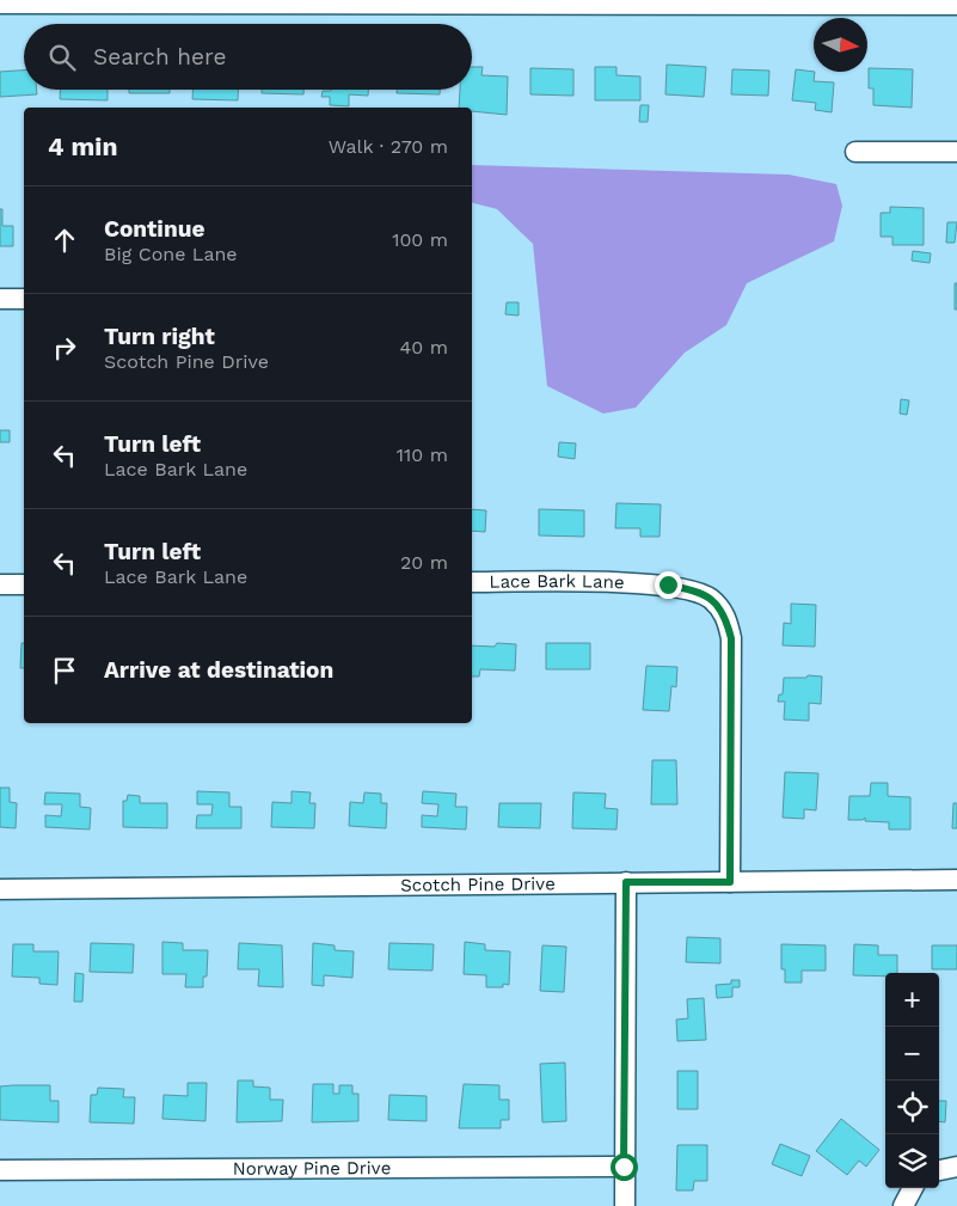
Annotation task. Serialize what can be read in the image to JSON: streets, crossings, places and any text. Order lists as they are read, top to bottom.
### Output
{
  "streets": {
    "street": ["Lace Bark Lane", "Scotch Pine Drive", "Norway Pine Drive"]
  },
  "crossings": [
    ["Lace Bark Lane", "Scotch Pine Drive"]
  ],
  "north": "right",
  "page": {
    "search": "Search here",
    "heading": ["4 min", "Walk · 270 m"],
    "list": [
      ["Continue", "Big Cone Lane", "100 m"],
      ["Turn right", "Scotch Pine Drive", "40 m"],
      ["Turn left", "Lace Bark Lane", "110 m"],
      ["Turn left", "Lace Bark Lane", "20 m"],
      "Arrive at destination"
    ],
    "map_buttons": ["+", "−"]
  }
}
